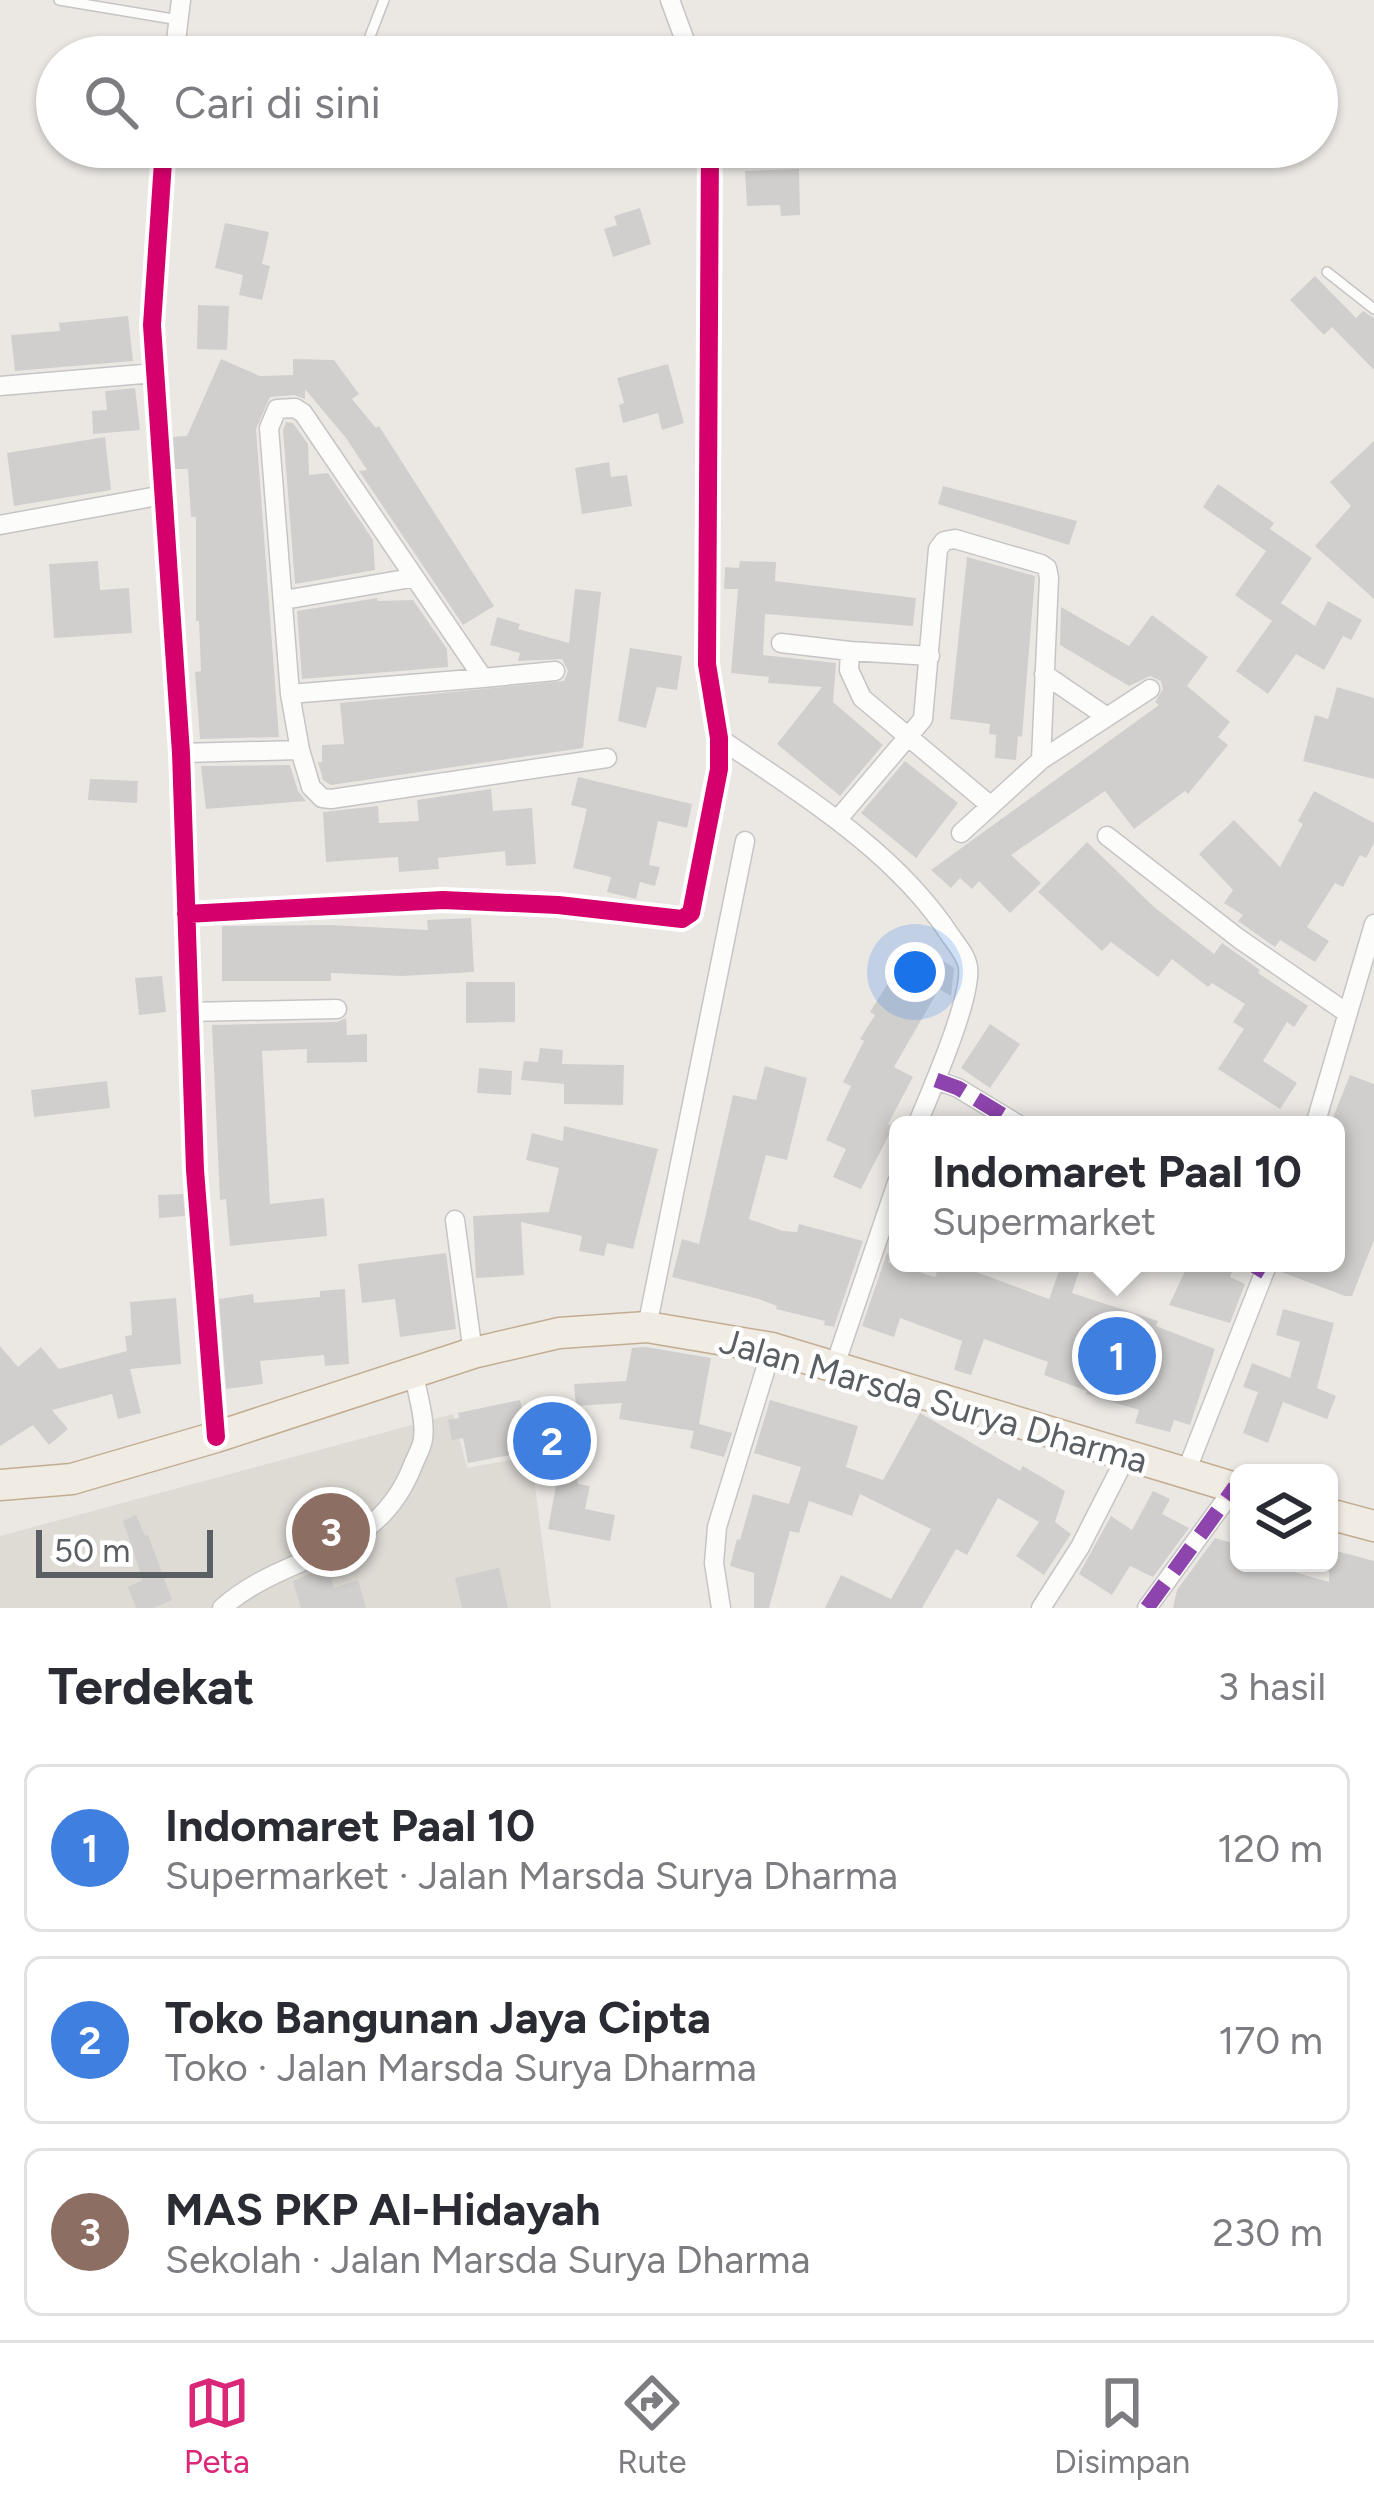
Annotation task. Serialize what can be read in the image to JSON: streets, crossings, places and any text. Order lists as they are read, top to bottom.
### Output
{
  "streets": {
    "highway": ["Jalan Marsda Surya Dharma"]
  },
  "scale_bar": "50 m",
  "page": {
    "search": "Cari di sini",
    "popup": ["Indomaret Paal 10", "Supermarket"],
    "pins": ["1", "2", "3"],
    "scale": "50 m",
    "heading": ["Terdekat", "3 hasil"],
    "list": [
      {
        "mark": "1",
        "name": "Indomaret Paal 10",
        "note": "Supermarket · Jalan Marsda Surya Dharma",
        "value": "120 m"
      },
      {
        "mark": "2",
        "name": "Toko Bangunan Jaya Cipta",
        "note": "Toko · Jalan Marsda Surya Dharma",
        "value": "170 m"
      },
      {
        "mark": "3",
        "name": "MAS PKP Al-Hidayah",
        "note": "Sekolah · Jalan Marsda Surya Dharma",
        "value": "230 m"
      }
    ],
    "nav": ["Peta", "Rute", "Disimpan"]
  }
}
